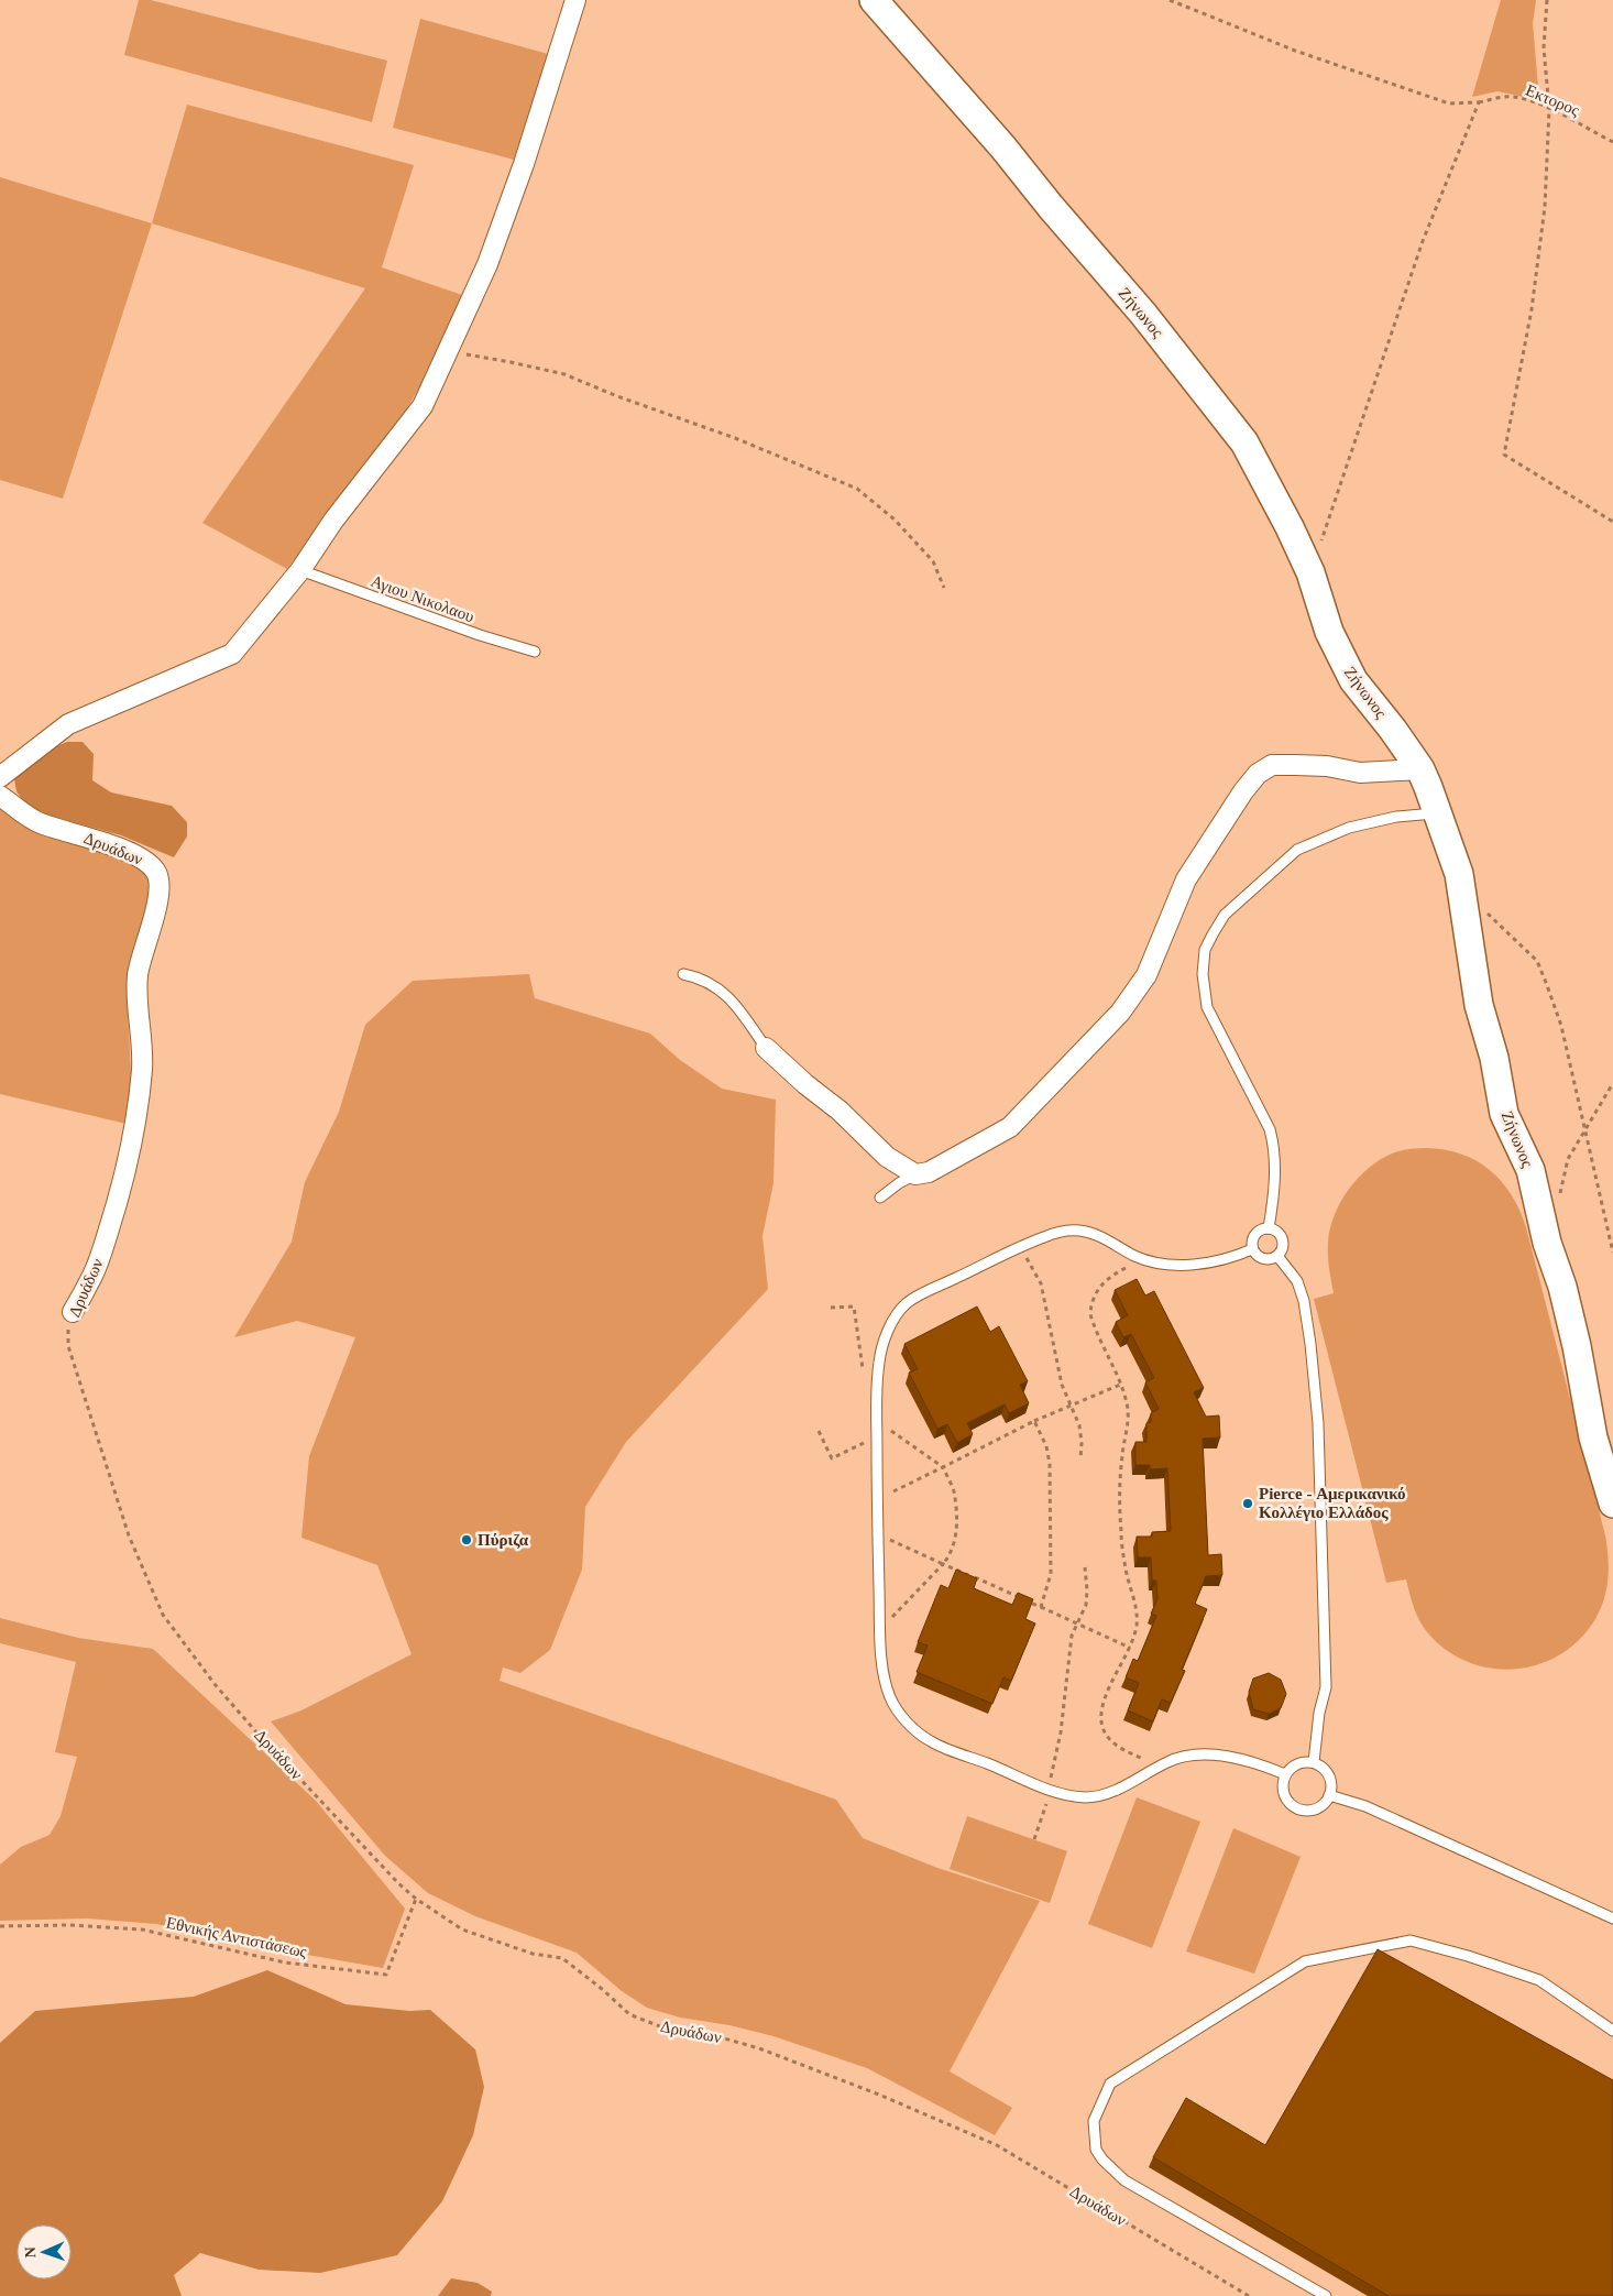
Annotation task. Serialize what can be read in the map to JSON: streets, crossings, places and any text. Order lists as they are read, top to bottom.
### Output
{
  "streets": {
    "street": ["Ζήνωνος", "Δρυάδων"],
    "lane": ["Αγιου Νικολαου"],
    "path": ["Εκτορος", "Εθνικής Αντιστάσεως"]
  },
  "crossings": [
    ["Δρυάδων", "Εθνικής Αντιστάσεως"]
  ],
  "places": ["Pierce - Αμερικανικό Κολλέγιο Ελλάδος", "Πύριζα"],
  "north": "left"
}
